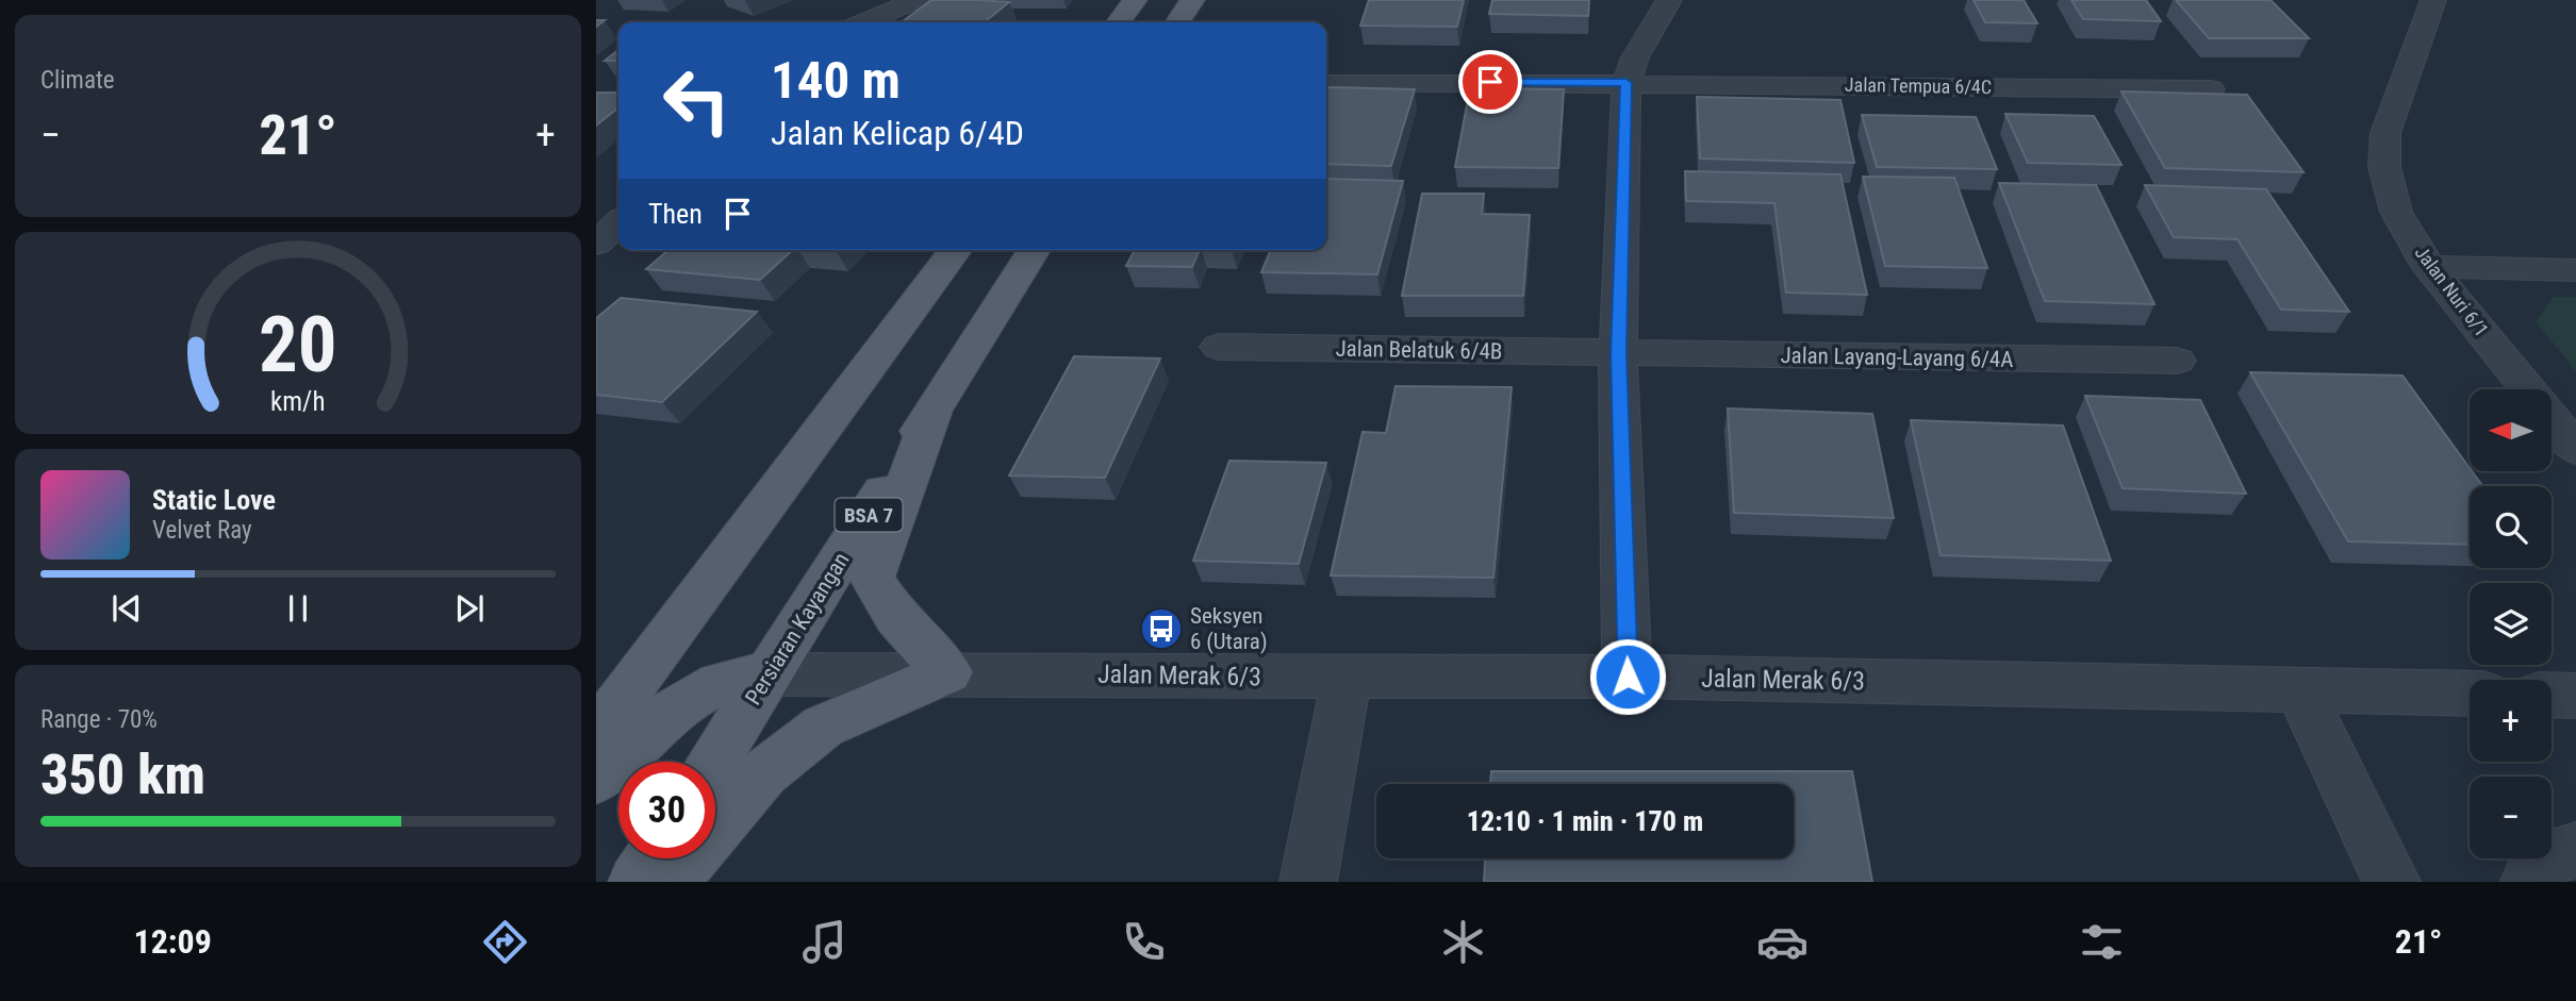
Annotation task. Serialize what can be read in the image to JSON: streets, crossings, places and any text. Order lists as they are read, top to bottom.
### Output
{
  "streets": {
    "main road": ["BSA 7", "Persiaran Kayangan"],
    "street": [
      "Jalan Tempua 6/4C",
      "Jalan Nuri 6/1",
      "Jalan Belatuk 6/4B",
      "Jalan Layang-Layang 6/4A",
      "Jalan Merak 6/3"
    ]
  },
  "crossings": [
    ["Jalan Belatuk 6/4B", "Jalan Layang-Layang 6/4A"],
    ["Persiaran Kayangan", "Jalan Merak 6/3"]
  ],
  "places": {
    "bus stop": ["Seksyen 6 (Utara)"]
  },
  "north": "left",
  "page": {
    "tile": [
      "Climate",
      ["Range · 70%", "350 km"]
    ],
    "turn": ["140 m", "Jalan Kelicap 6/4D"],
    "heat": ["−", "21°", "+"],
    "then": "Then",
    "map_buttons": ["+", "−"],
    "song": ["Static Love", "Velvet Ray"],
    "limit": "30",
    "trip": "12:10 · 1 min · 170 m",
    "tabs": ["12:09", "21°"],
    "gauge": ["20", "km/h"]
  }
}
